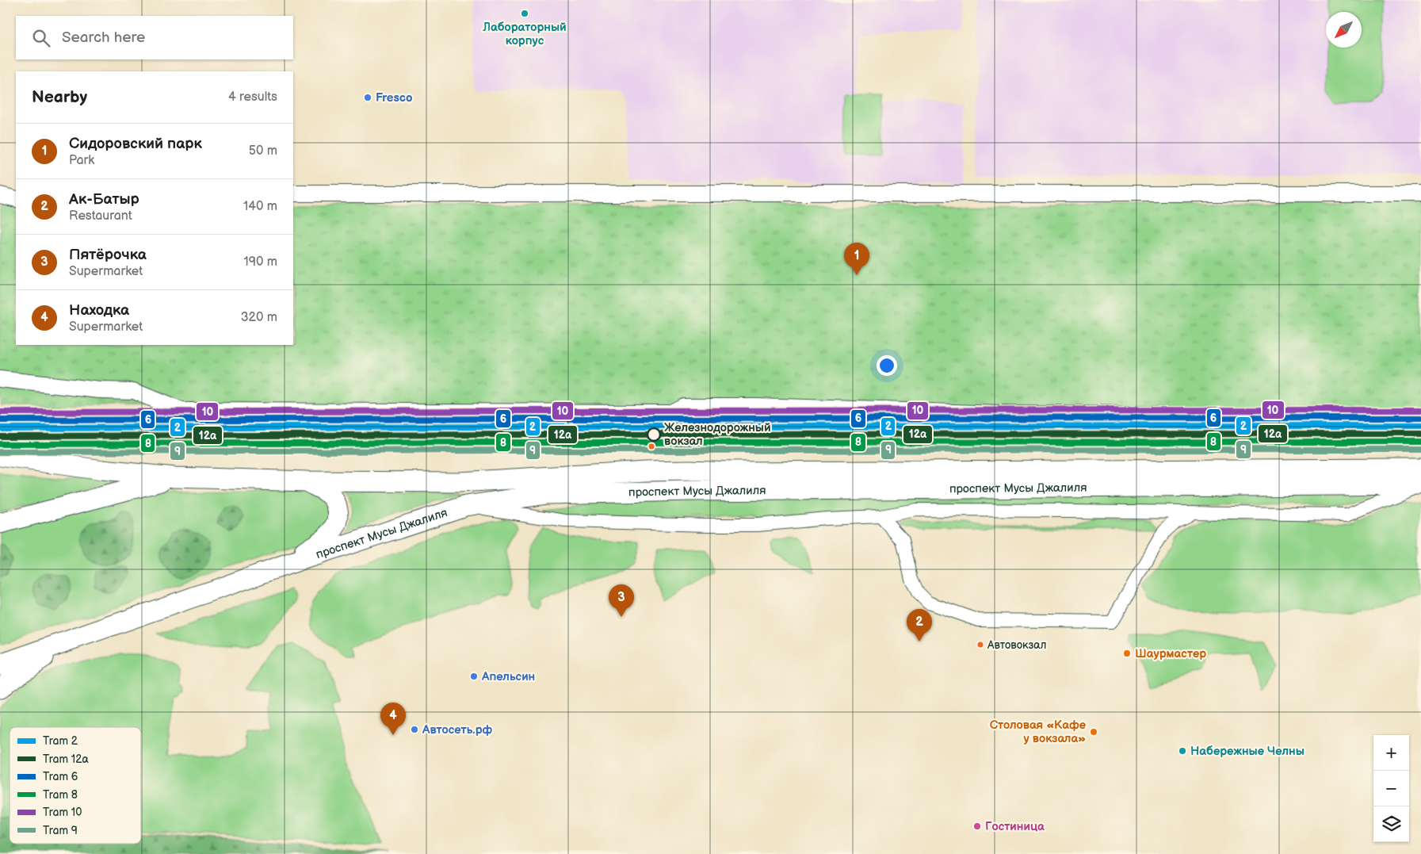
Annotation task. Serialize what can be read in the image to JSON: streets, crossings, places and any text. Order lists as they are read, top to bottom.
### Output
{
  "streets": {
    "main road": ["проспект Мусы Джалиля"]
  },
  "places": [
    "Лабораторный корпус",
    "Fresco",
    "Железнодорожный вокзал",
    "Автовокзал",
    "Шаурмастер",
    "Апельсин",
    "Автосеть.рф",
    "Столовая «Кафе у вокзала»",
    "Набережные Челны",
    "Гостиница"
  ],
  "lines": [
    "tram line 10",
    "tram line 6",
    "tram line 2",
    "tram line 12а",
    "tram line 8",
    "tram line 9"
  ],
  "legend": [
    "Tram 2",
    "Tram 12а",
    "Tram 6",
    "Tram 8",
    "Tram 10",
    "Tram 9"
  ],
  "north": "bottom left",
  "page": {
    "search": "Search here",
    "heading": ["Nearby", "4 results"],
    "list": [
      {
        "mark": "1",
        "name": "Сидоровский парк",
        "note": "Park",
        "value": "50 m"
      },
      {
        "mark": "2",
        "name": "Ак-Батыр",
        "note": "Restaurant",
        "value": "140 m"
      },
      {
        "mark": "3",
        "name": "Пятёрочка",
        "note": "Supermarket",
        "value": "190 m"
      },
      {
        "mark": "4",
        "name": "Находка",
        "note": "Supermarket",
        "value": "320 m"
      }
    ],
    "pins": [
      "1",
      "3",
      "2",
      "4"
    ],
    "map_buttons": ["+", "−"]
  }
}
